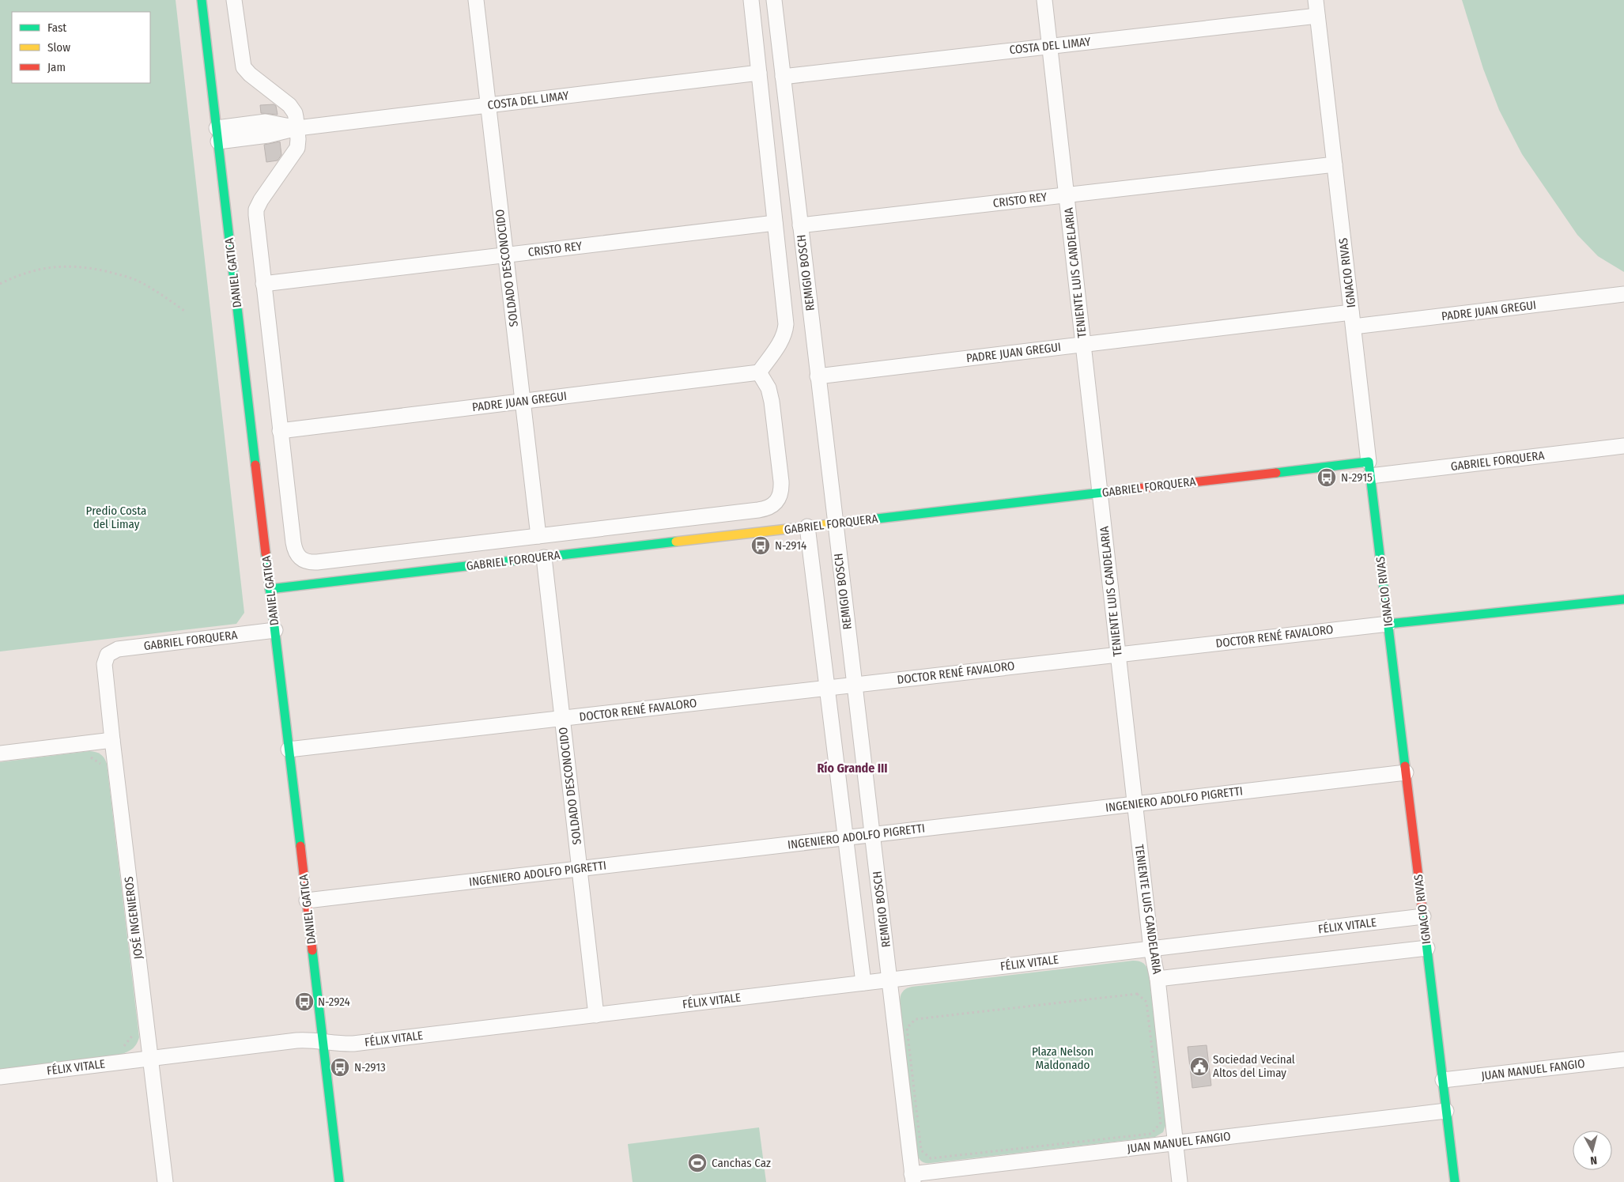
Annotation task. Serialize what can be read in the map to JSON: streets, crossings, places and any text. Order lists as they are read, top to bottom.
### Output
{
  "streets": {
    "street": [
      "COSTA DEL LIMAY",
      "CRISTO REY",
      "SOLDADO DESCONOCIDO",
      "DANIEL GATICA",
      "REMIGIO BOSCH",
      "TENIENTE LUIS CANDELARIA",
      "IGNACIO RIVAS",
      "PADRE JUAN GREGUI",
      "GABRIEL FORQUERA",
      "DOCTOR RENÉ FAVALORO",
      "INGENIERO ADOLFO PIGRETTI",
      "JOSÉ INGENIEROS",
      "FÉLIX VITALE",
      "JUAN MANUEL FANGIO"
    ]
  },
  "crossings": [
    ["COSTA DEL LIMAY", "SOLDADO DESCONOCIDO"],
    ["COSTA DEL LIMAY", "DANIEL GATICA"],
    ["COSTA DEL LIMAY", "REMIGIO BOSCH"],
    ["COSTA DEL LIMAY", "TENIENTE LUIS CANDELARIA"],
    ["COSTA DEL LIMAY", "IGNACIO RIVAS"],
    ["CRISTO REY", "SOLDADO DESCONOCIDO"],
    ["CRISTO REY", "REMIGIO BOSCH"],
    ["CRISTO REY", "TENIENTE LUIS CANDELARIA"],
    ["CRISTO REY", "IGNACIO RIVAS"],
    ["SOLDADO DESCONOCIDO", "PADRE JUAN GREGUI"],
    ["SOLDADO DESCONOCIDO", "GABRIEL FORQUERA"],
    ["SOLDADO DESCONOCIDO", "DOCTOR RENÉ FAVALORO"],
    ["SOLDADO DESCONOCIDO", "INGENIERO ADOLFO PIGRETTI"],
    ["SOLDADO DESCONOCIDO", "FÉLIX VITALE"],
    ["DANIEL GATICA", "GABRIEL FORQUERA"],
    ["DANIEL GATICA", "DOCTOR RENÉ FAVALORO"],
    ["DANIEL GATICA", "INGENIERO ADOLFO PIGRETTI"],
    ["DANIEL GATICA", "FÉLIX VITALE"],
    ["REMIGIO BOSCH", "PADRE JUAN GREGUI"],
    ["REMIGIO BOSCH", "GABRIEL FORQUERA"],
    ["REMIGIO BOSCH", "DOCTOR RENÉ FAVALORO"],
    ["REMIGIO BOSCH", "INGENIERO ADOLFO PIGRETTI"],
    ["REMIGIO BOSCH", "FÉLIX VITALE"],
    ["REMIGIO BOSCH", "JUAN MANUEL FANGIO"],
    ["TENIENTE LUIS CANDELARIA", "PADRE JUAN GREGUI"],
    ["TENIENTE LUIS CANDELARIA", "GABRIEL FORQUERA"],
    ["TENIENTE LUIS CANDELARIA", "DOCTOR RENÉ FAVALORO"],
    ["TENIENTE LUIS CANDELARIA", "INGENIERO ADOLFO PIGRETTI"],
    ["TENIENTE LUIS CANDELARIA", "FÉLIX VITALE"],
    ["TENIENTE LUIS CANDELARIA", "JUAN MANUEL FANGIO"],
    ["IGNACIO RIVAS", "PADRE JUAN GREGUI"],
    ["IGNACIO RIVAS", "GABRIEL FORQUERA"],
    ["IGNACIO RIVAS", "DOCTOR RENÉ FAVALORO"],
    ["IGNACIO RIVAS", "INGENIERO ADOLFO PIGRETTI"],
    ["IGNACIO RIVAS", "FÉLIX VITALE"],
    ["IGNACIO RIVAS", "JUAN MANUEL FANGIO"],
    ["PADRE JUAN GREGUI", "GABRIEL FORQUERA"],
    ["GABRIEL FORQUERA", "JOSÉ INGENIEROS"],
    ["JOSÉ INGENIEROS", "FÉLIX VITALE"]
  ],
  "districts": ["Río Grande III"],
  "parks": ["Predio Costa del Limay", "Plaza Nelson Maldonado"],
  "places": {
    "bus stop": [
      "N-2915",
      "N-2914",
      "N-2924",
      "N-2913"
    ],
    "public building": ["Sociedad Vecinal Altos del Limay"],
    "sports": ["Canchas Caz"]
  },
  "legend": ["Fast", "Slow", "Jam"],
  "north": "bottom"
}
